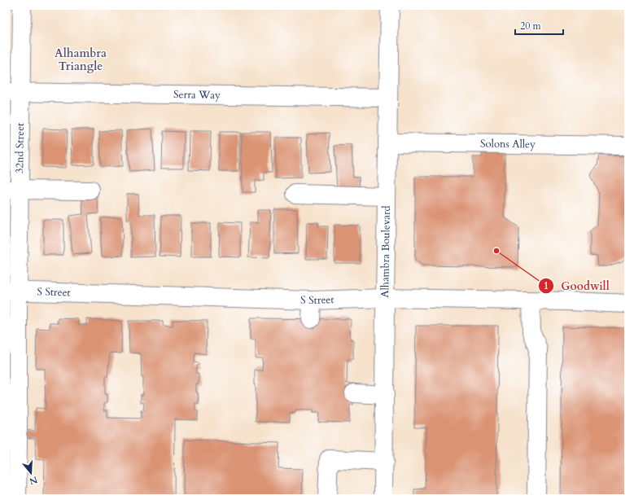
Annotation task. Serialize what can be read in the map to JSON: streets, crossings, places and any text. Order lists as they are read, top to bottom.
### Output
{
  "streets": {
    "street": [
      "Serra Way",
      "Solons Alley",
      "32nd Street",
      "Alhambra Boulevard",
      "S Street"
    ]
  },
  "crossings": [
    ["Serra Way", "32nd Street"],
    ["Serra Way", "Alhambra Boulevard"],
    ["Solons Alley", "Alhambra Boulevard"],
    ["32nd Street", "S Street"],
    ["Alhambra Boulevard", "S Street"]
  ],
  "districts": ["Alhambra Triangle"],
  "places": ["Goodwill"],
  "scale_bar": "20 m",
  "north": "bottom"
}
